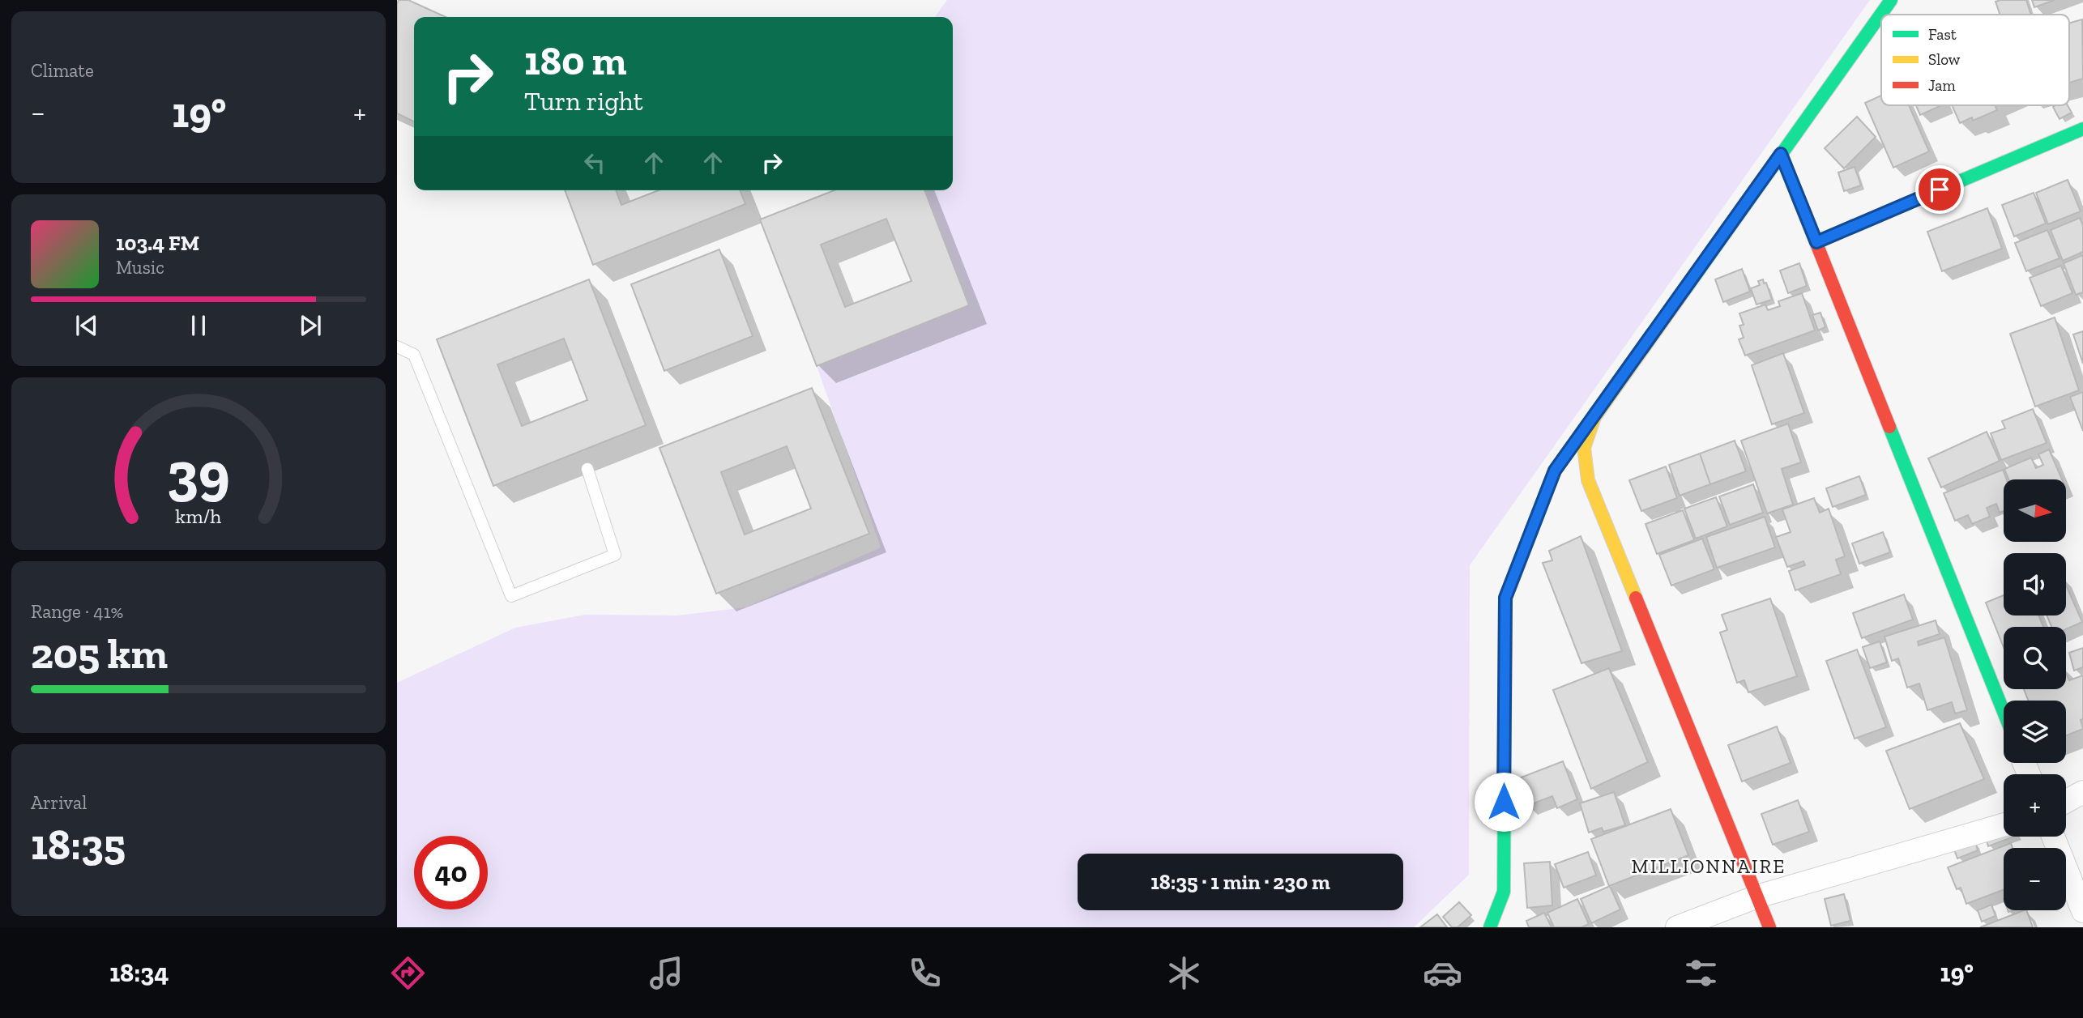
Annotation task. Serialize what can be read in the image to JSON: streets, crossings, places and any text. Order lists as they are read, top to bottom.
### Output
{
  "districts": ["MILLIONNAIRE"],
  "legend": ["Fast", "Slow", "Jam"],
  "north": "right",
  "page": {
    "tile": [
      "Climate",
      ["Range · 41%", "205 km"],
      ["Arrival", "18:35"]
    ],
    "turn": ["180 m", "Turn right"],
    "heat": ["−", "19°", "+"],
    "song": ["103.4 FM", "Music"],
    "map_buttons": ["+", "−"],
    "limit": "40",
    "trip": "18:35 · 1 min · 230 m",
    "tabs": ["18:34", "19°"],
    "gauge": ["39", "km/h"]
  }
}
